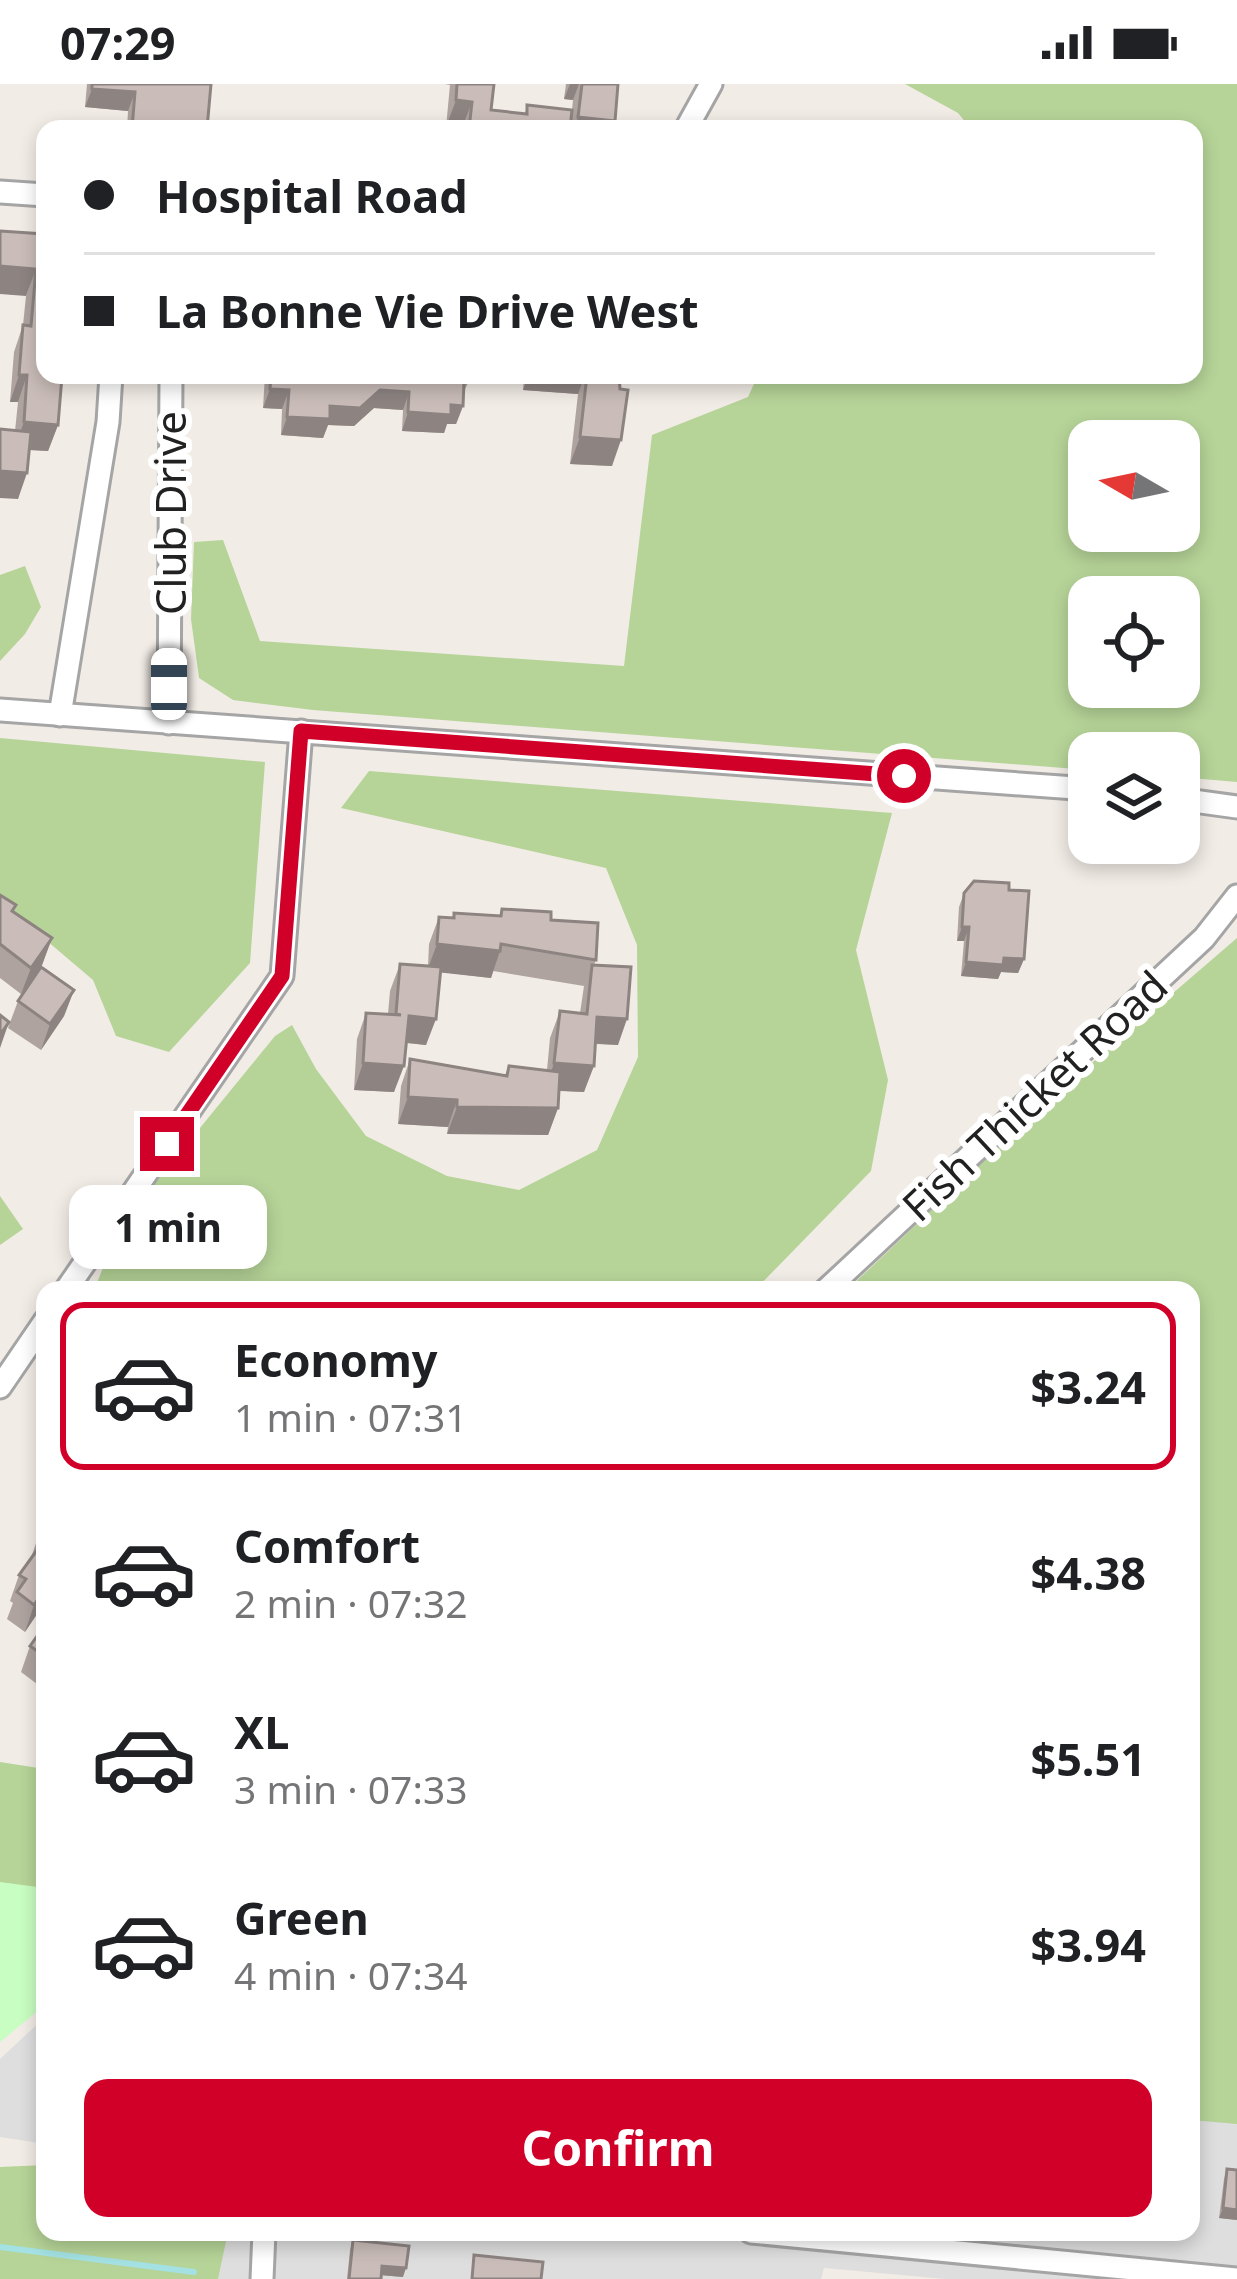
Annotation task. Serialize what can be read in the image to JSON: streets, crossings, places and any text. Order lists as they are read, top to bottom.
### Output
{
  "streets": {
    "street": ["Club Drive", "Fish Thicket Road"]
  },
  "north": "left",
  "page": {
    "status": "07:29",
    "banner": ["Hospital Road", "La Bonne Vie Drive West"],
    "bubble": "1 min",
    "list": [
      {
        "name": "Economy",
        "note": "1 min · 07:31",
        "value": "$3.24"
      },
      {
        "name": "Comfort",
        "note": "2 min · 07:32",
        "value": "$4.38"
      },
      {
        "name": "XL",
        "note": "3 min · 07:33",
        "value": "$5.51"
      },
      {
        "name": "Green",
        "note": "4 min · 07:34",
        "value": "$3.94"
      }
    ],
    "buttons": "Confirm"
  }
}
